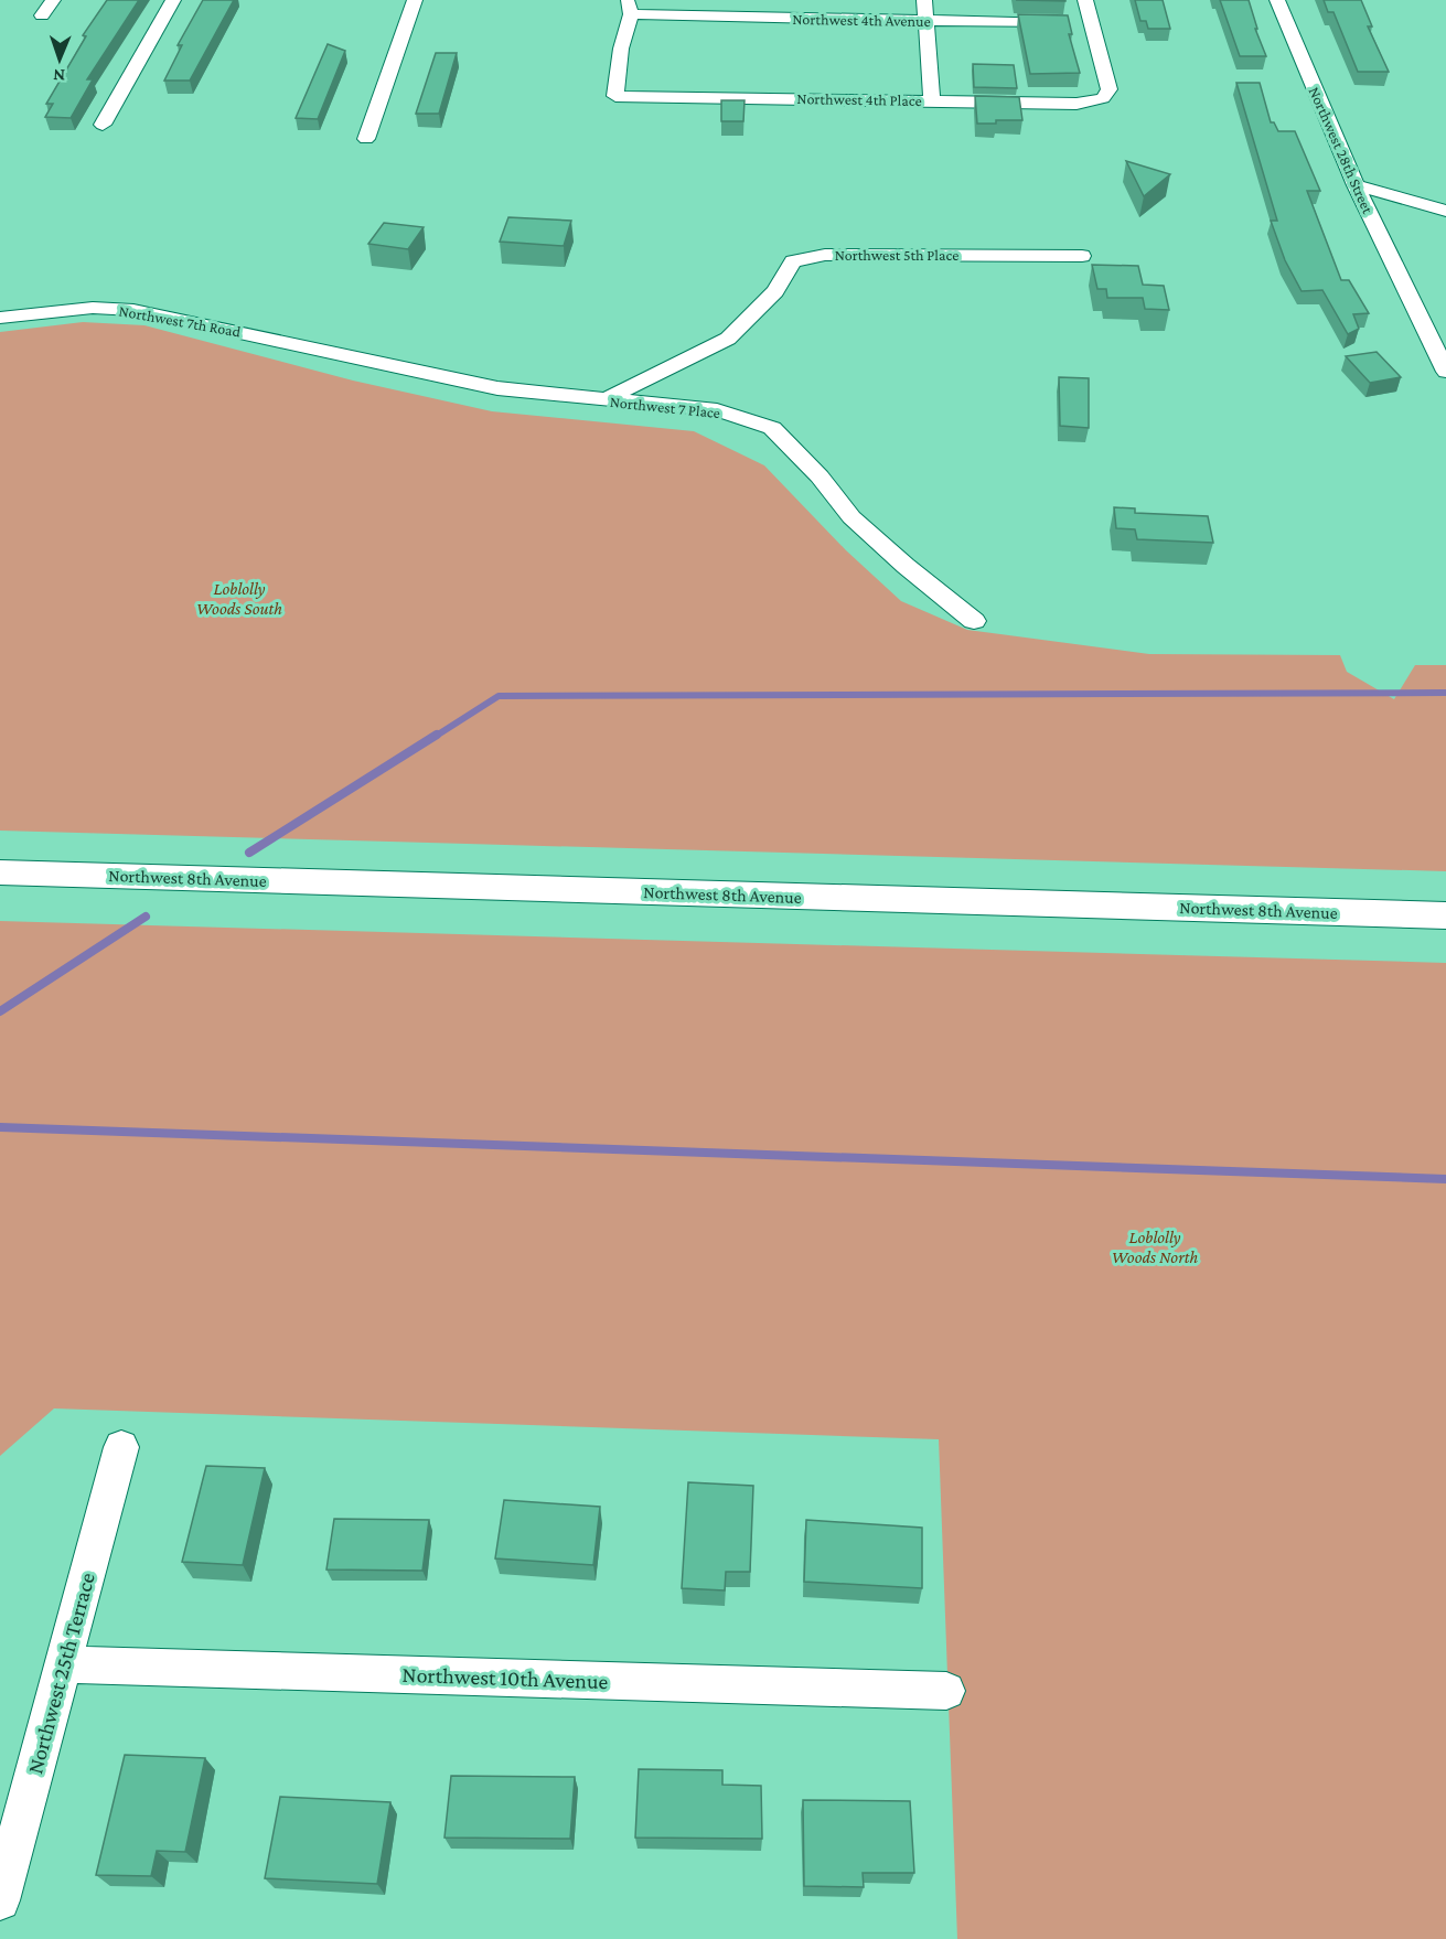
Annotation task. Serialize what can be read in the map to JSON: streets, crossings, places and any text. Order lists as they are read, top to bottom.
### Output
{
  "streets": {
    "street": [
      "Northwest 4th Avenue",
      "Northwest 4th Place",
      "Northwest 28th Street",
      "Northwest 5th Place",
      "Northwest 7th Road",
      "Northwest 7 Place",
      "Northwest 8th Avenue",
      "Northwest 25th Terrace",
      "Northwest 10th Avenue"
    ]
  },
  "crossings": [
    ["Northwest 4th Avenue", "Northwest 4th Place"],
    ["Northwest 5th Place", "Northwest 7 Place"],
    ["Northwest 7th Road", "Northwest 7 Place"],
    ["Northwest 25th Terrace", "Northwest 10th Avenue"]
  ],
  "parks": ["Loblolly Woods South", "Loblolly Woods North"],
  "north": "bottom"
}
